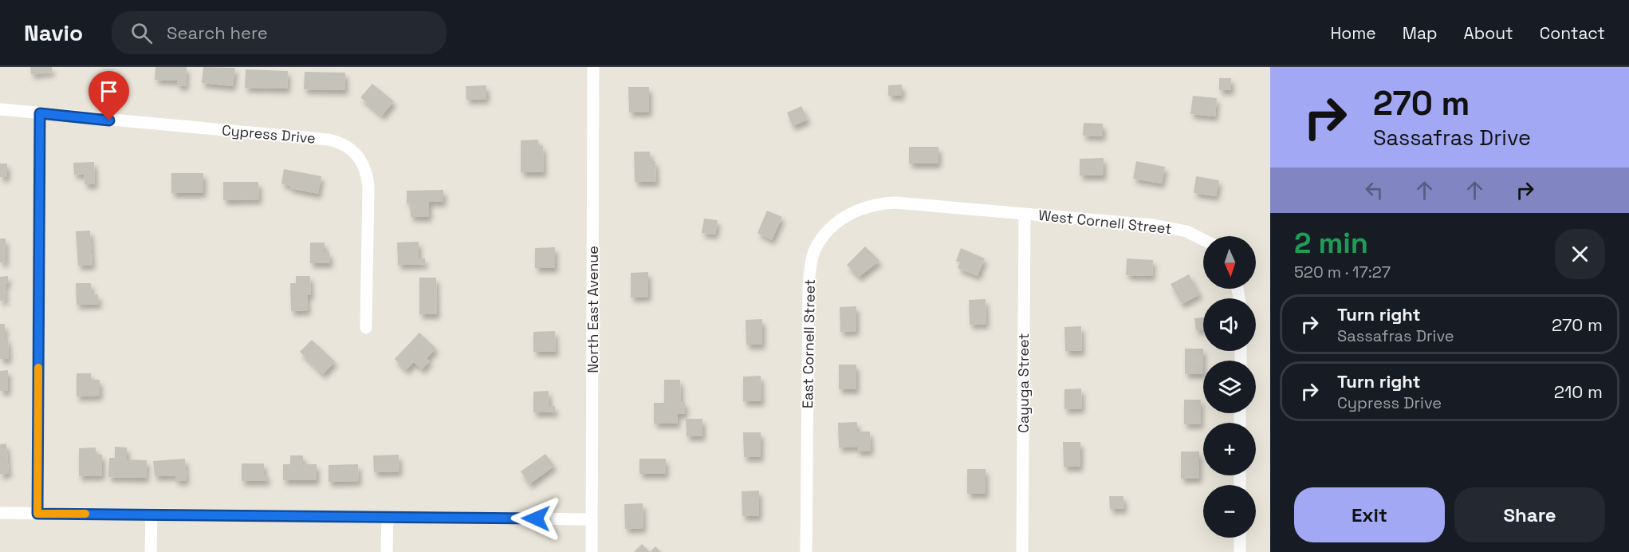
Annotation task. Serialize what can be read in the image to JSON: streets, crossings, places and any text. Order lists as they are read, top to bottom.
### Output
{
  "streets": {
    "street": [
      "Cypress Drive",
      "West Cornell Street",
      "North East Avenue",
      "East Cornell Street",
      "Cayuga Street"
    ]
  },
  "crossings": [
    ["West Cornell Street", "East Cornell Street"],
    ["West Cornell Street", "Cayuga Street"],
    ["East Cornell Street", "Cayuga Street"]
  ],
  "north": "bottom",
  "page": {
    "header": "Navio",
    "search": "Search here",
    "nav": [
      "Home",
      "Map",
      "About",
      "Contact"
    ],
    "turn": ["270 m", "Sassafras Drive"],
    "heading": ["2 min", "520 m · 17:27"],
    "map_buttons": ["+", "−"],
    "list": [
      {
        "name": "Turn right",
        "note": "Sassafras Drive",
        "value": "270 m"
      },
      {
        "name": "Turn right",
        "note": "Cypress Drive",
        "value": "210 m"
      }
    ],
    "buttons": ["Exit", "Share"]
  }
}
